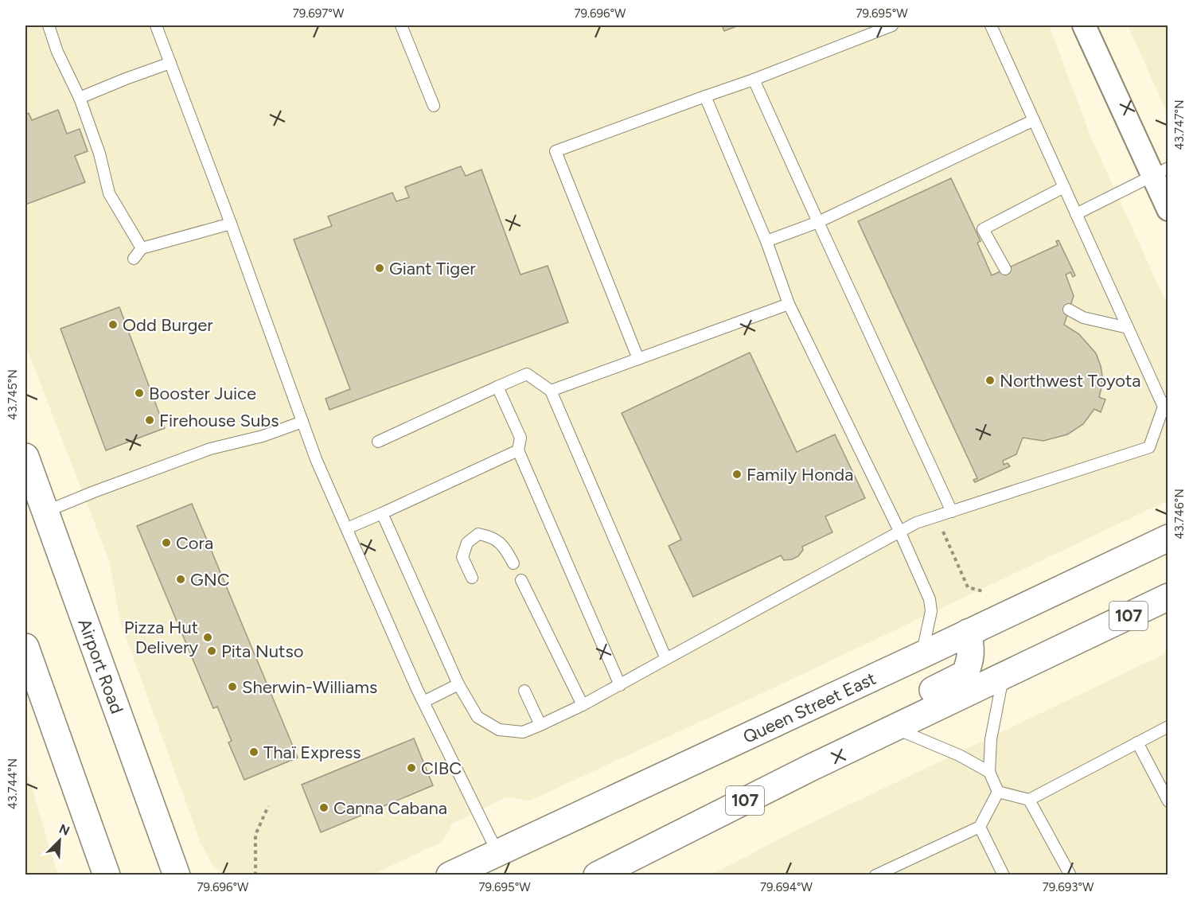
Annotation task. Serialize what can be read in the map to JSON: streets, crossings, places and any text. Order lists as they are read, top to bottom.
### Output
{
  "streets": {
    "main road": ["107", "Airport Road", "Queen Street East"]
  },
  "places": [
    "Giant Tiger",
    "Odd Burger",
    "Northwest Toyota",
    "Booster Juice",
    "Firehouse Subs",
    "Family Honda",
    "Cora",
    "GNC",
    "Pizza Hut Delivery",
    "Pita Nutso",
    "Sherwin-Williams",
    "Thaï Express",
    "CIBC",
    "Canna Cabana"
  ],
  "north": "top right",
  "coordinates": [
    "79.697°W",
    "79.696°W",
    "79.695°W",
    "43.747°N",
    "43.745°N",
    "43.746°N",
    "43.744°N",
    "79.694°W",
    "79.693°W"
  ]
}
